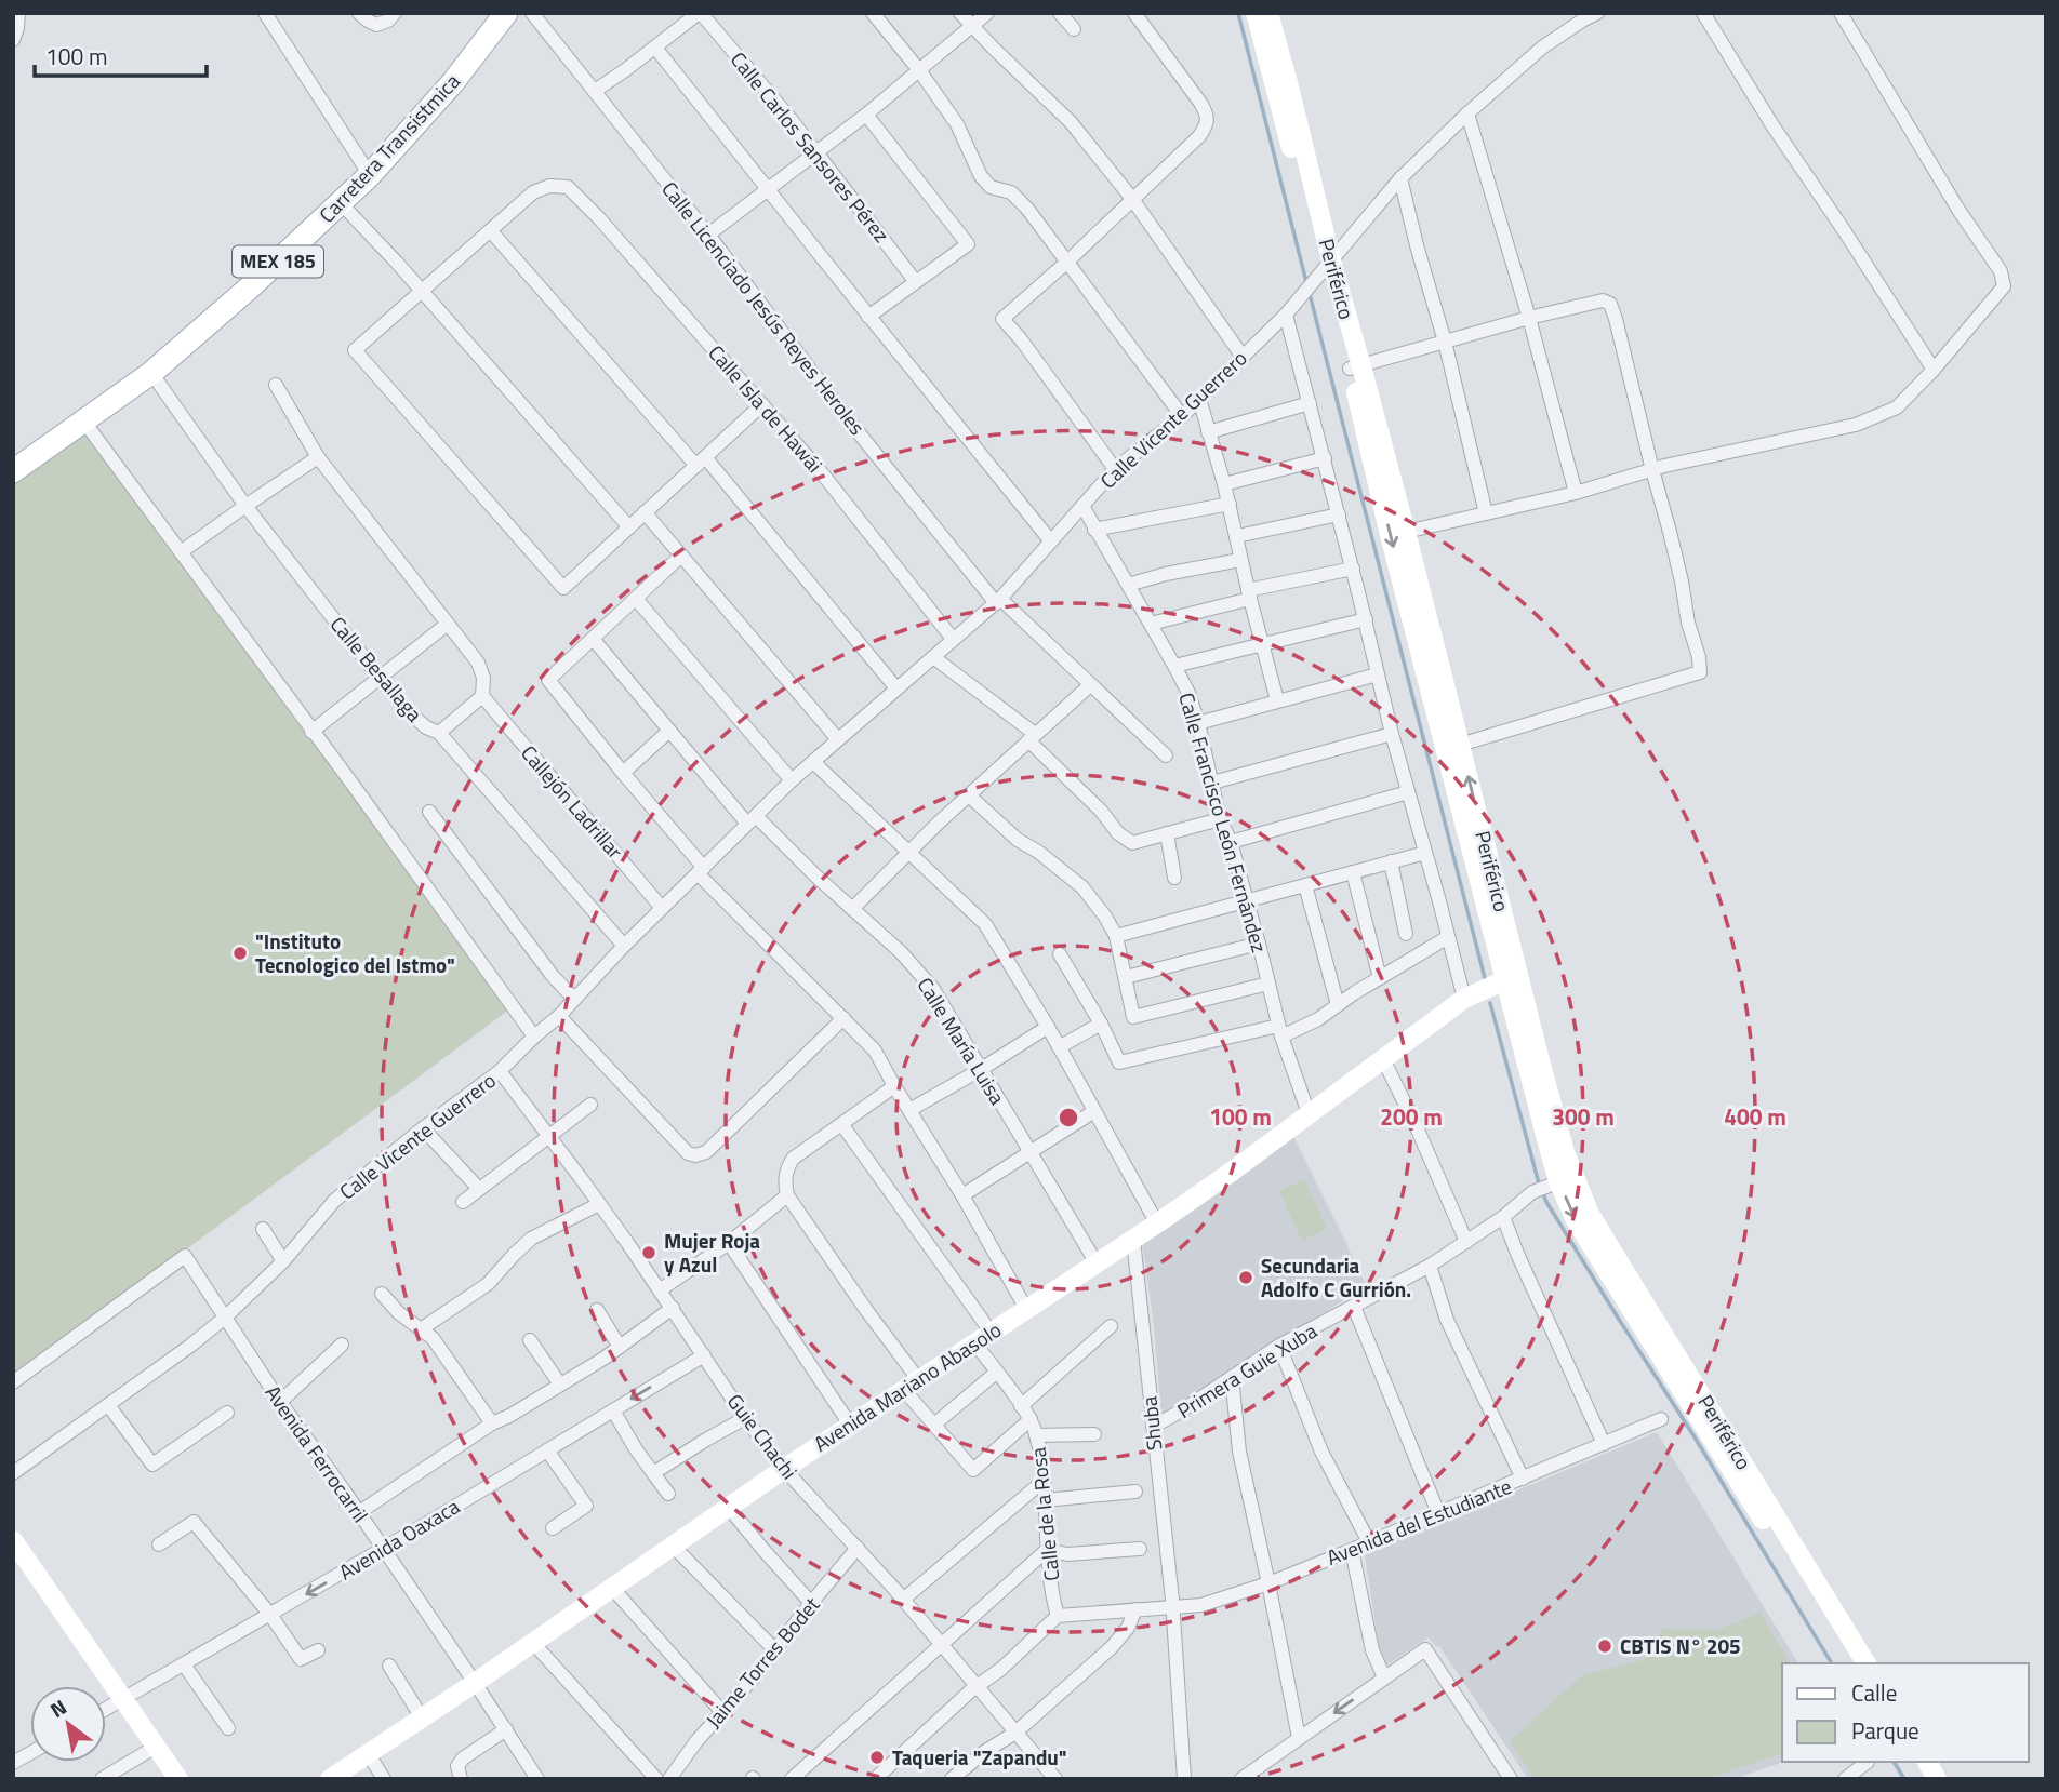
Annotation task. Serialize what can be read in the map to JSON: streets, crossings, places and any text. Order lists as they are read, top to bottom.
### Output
{
  "streets": {
    "main road": [
      "Carretera Transistmica",
      "MEX 185",
      "Periférico",
      "Avenida Mariano Abasolo"
    ],
    "street": [
      "Calle Carlos Sansores Pérez",
      "Calle Licenciado Jesús Reyes Heroles",
      "Calle Isla de Hawái",
      "Calle Vicente Guerrero",
      "Calle Besallaga",
      "Callejón Ladrillar",
      "Calle Francisco León Fernández",
      "Calle María Luisa",
      "Primera Guie Xuba",
      "Shuba",
      "Guie Chachi",
      "Avenida Ferrocarril",
      "Calle de la Rosa",
      "Avenida del Estudiante",
      "Avenida Oaxaca",
      "Jaime Torres Bodet"
    ]
  },
  "crossings": [
    ["Carretera Transistmica", "Calle Besallaga"],
    ["Periférico", "Calle Vicente Guerrero"],
    ["Periférico", "Primera Guie Xuba"],
    ["Periférico", "Avenida Mariano Abasolo"],
    ["Calle Licenciado Jesús Reyes Heroles", "Calle Vicente Guerrero"],
    ["Calle Isla de Hawái", "Calle Vicente Guerrero"],
    ["Calle Vicente Guerrero", "Calle Besallaga"],
    ["Calle Vicente Guerrero", "Callejón Ladrillar"],
    ["Calle Vicente Guerrero", "Calle Francisco León Fernández"],
    ["Calle Vicente Guerrero", "Calle María Luisa"],
    ["Calle Vicente Guerrero", "Guie Chachi"],
    ["Calle Vicente Guerrero", "Avenida Ferrocarril"],
    ["Calle Francisco León Fernández", "Avenida Mariano Abasolo"],
    ["Calle María Luisa", "Avenida Mariano Abasolo"],
    ["Primera Guie Xuba", "Shuba"],
    ["Avenida Mariano Abasolo", "Shuba"],
    ["Avenida Mariano Abasolo", "Guie Chachi"],
    ["Avenida Mariano Abasolo", "Avenida Ferrocarril"],
    ["Avenida Mariano Abasolo", "Calle de la Rosa"],
    ["Shuba", "Avenida del Estudiante"],
    ["Guie Chachi", "Avenida Oaxaca"],
    ["Guie Chachi", "Jaime Torres Bodet"],
    ["Avenida Ferrocarril", "Avenida Oaxaca"],
    ["Calle de la Rosa", "Avenida del Estudiante"]
  ],
  "places": [
    "\"Instituto Tecnologico del Istmo\"",
    "Mujer Roja y Azul",
    "Secundaria Adolfo C Gurrión.",
    "CBTIS N° 205",
    "Taqueria \"Zapandu\""
  ],
  "legend": ["Calle", "Parque"],
  "scale_bar": "100 m",
  "north": "top left",
  "rings": [
    "100 m",
    "200 m",
    "300 m",
    "400 m"
  ]
}
